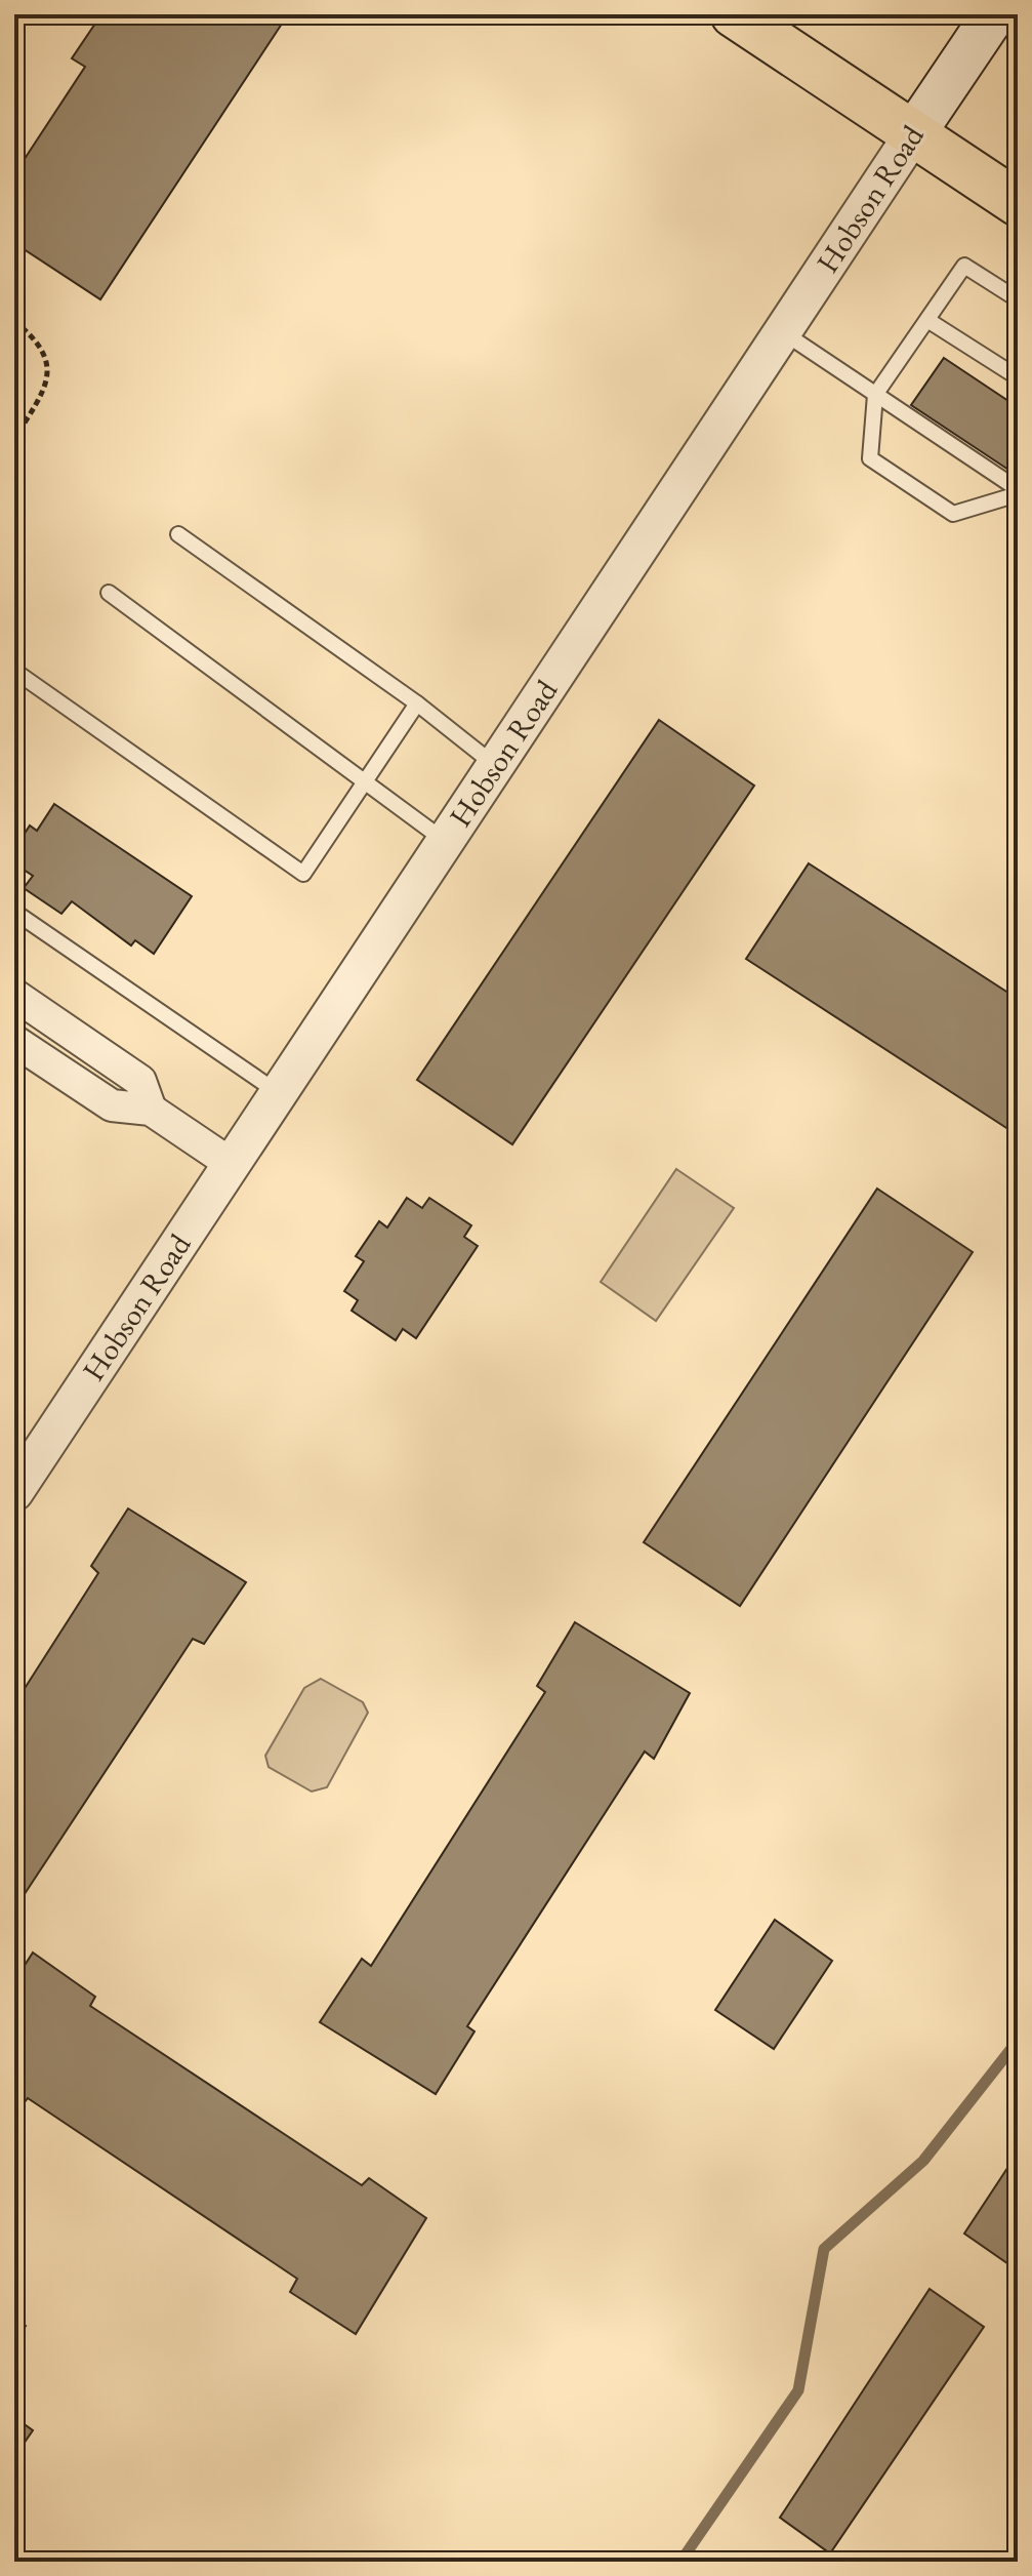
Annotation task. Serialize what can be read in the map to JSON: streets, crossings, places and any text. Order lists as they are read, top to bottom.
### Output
{
  "streets": {
    "main road": ["Hobson Road"]
  }
}
